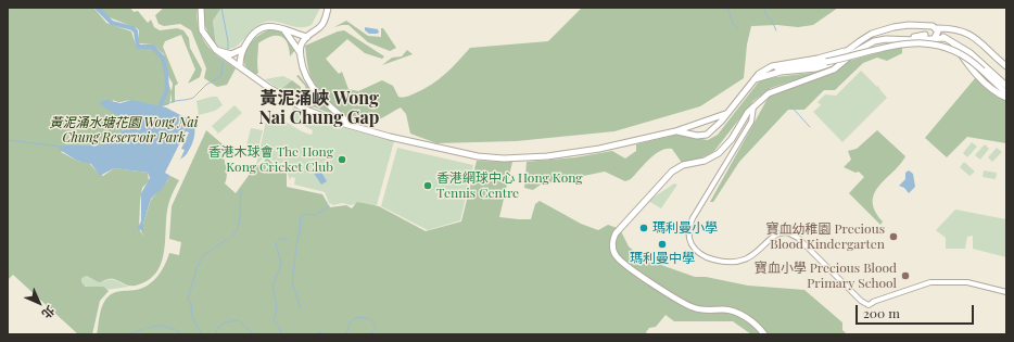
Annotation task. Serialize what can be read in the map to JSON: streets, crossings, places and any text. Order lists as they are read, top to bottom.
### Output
{
  "districts": ["黃泥涌峽 Wong Nai Chung Gap"],
  "parks": ["黃泥涌水塘花園 Wong Nai Chung Reservoir Park"],
  "places": [
    "香港木球會 The Hong Kong Cricket Club",
    "香港網球中心 Hong Kong Tennis Centre",
    "瑪利曼小學",
    "寶血幼稚園 Precious Blood Kindergarten",
    "瑪利曼中學",
    "寶血小學 Precious Blood Primary School"
  ],
  "scale_bar": "200 m",
  "north": "bottom right"
}
